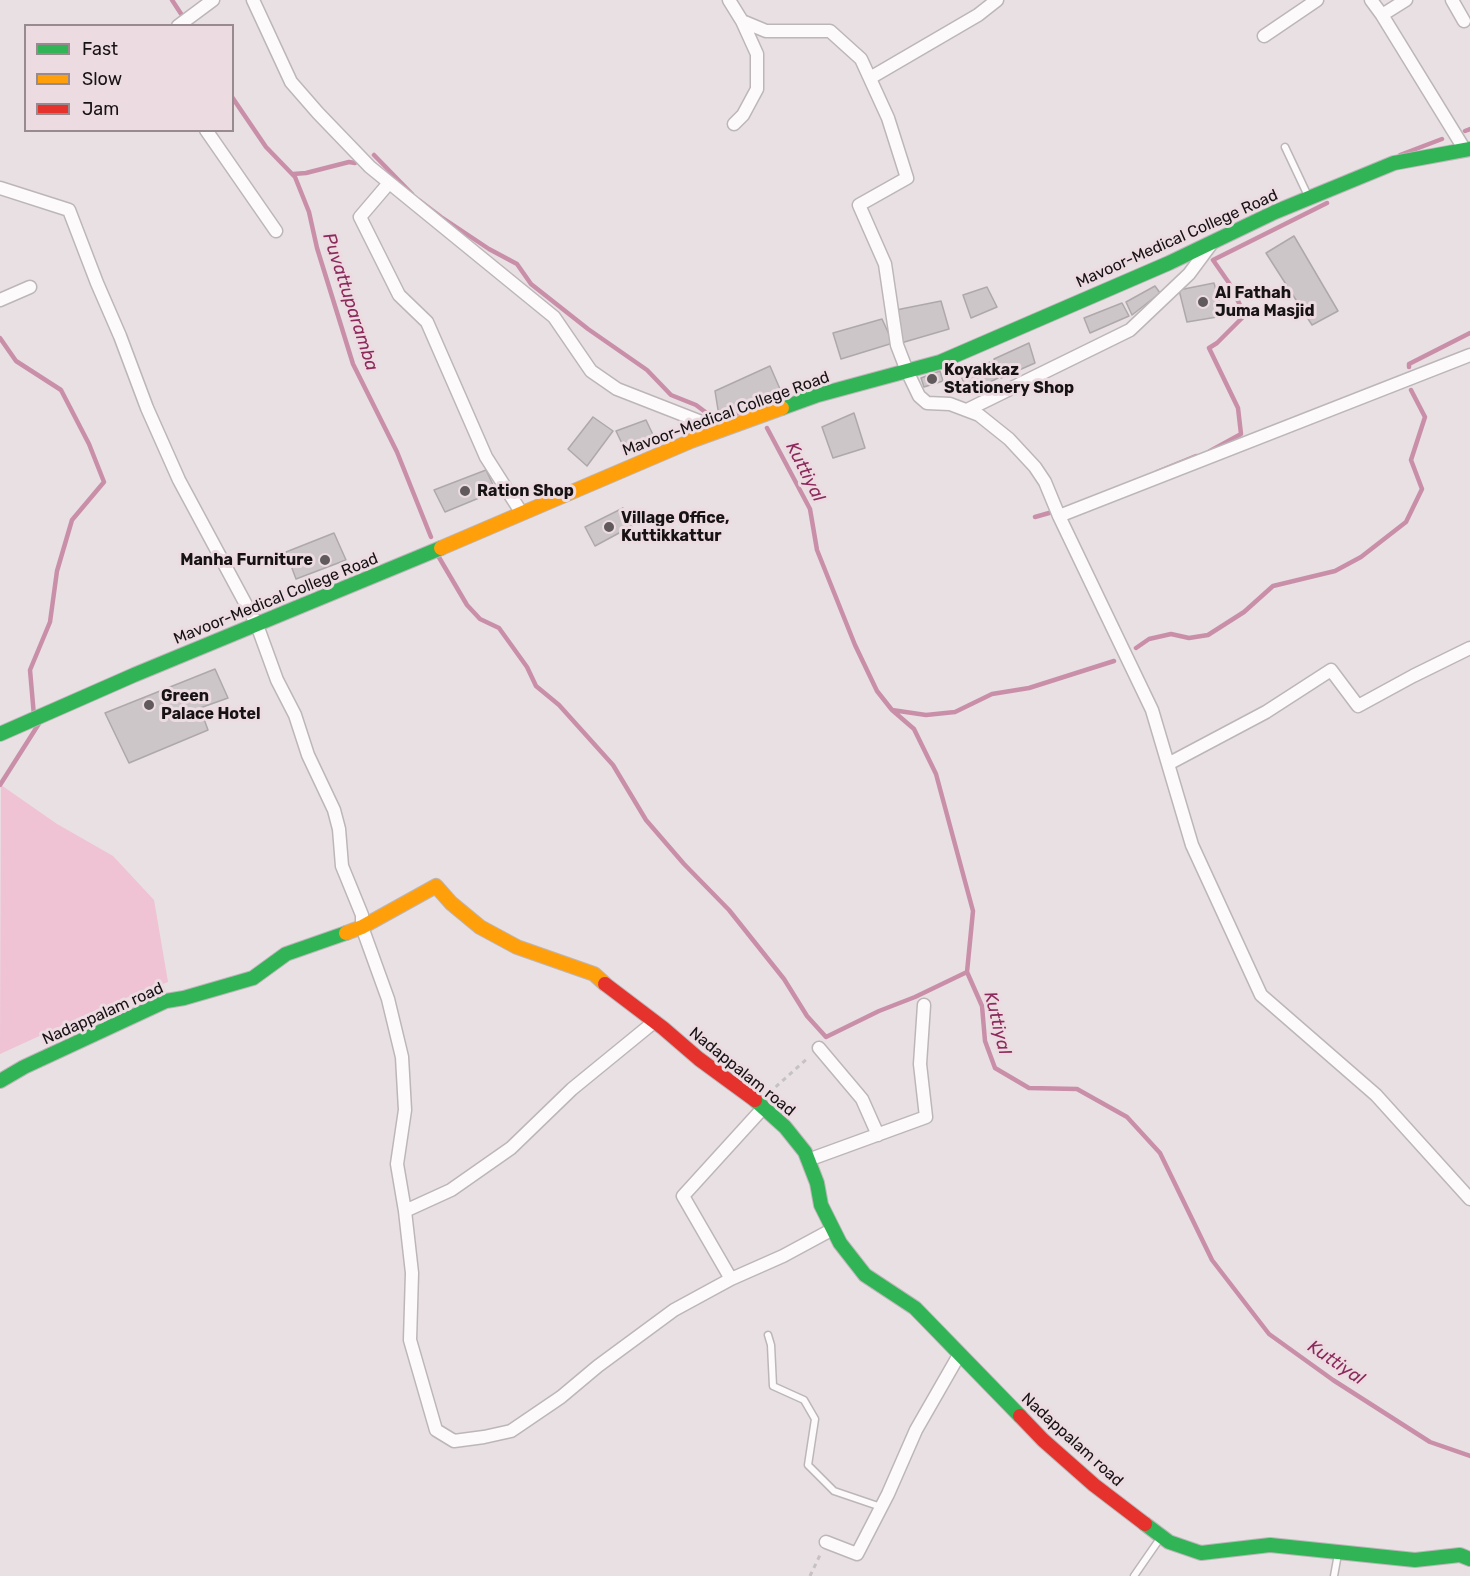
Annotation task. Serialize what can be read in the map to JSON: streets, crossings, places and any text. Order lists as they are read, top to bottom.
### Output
{
  "streets": {
    "street": ["Mavoor-Medical College Road", "Nadappalam road"]
  },
  "water": ["Puvattuparamba", "Kuttiyal"],
  "places": [
    "Al Fathah Juma Masjid",
    "Koyakkaz Stationery Shop",
    "Ration Shop",
    "Village Office, Kuttikkattur",
    "Manha Furniture",
    "Green Palace Hotel"
  ],
  "legend": ["Fast", "Slow", "Jam"]
}
